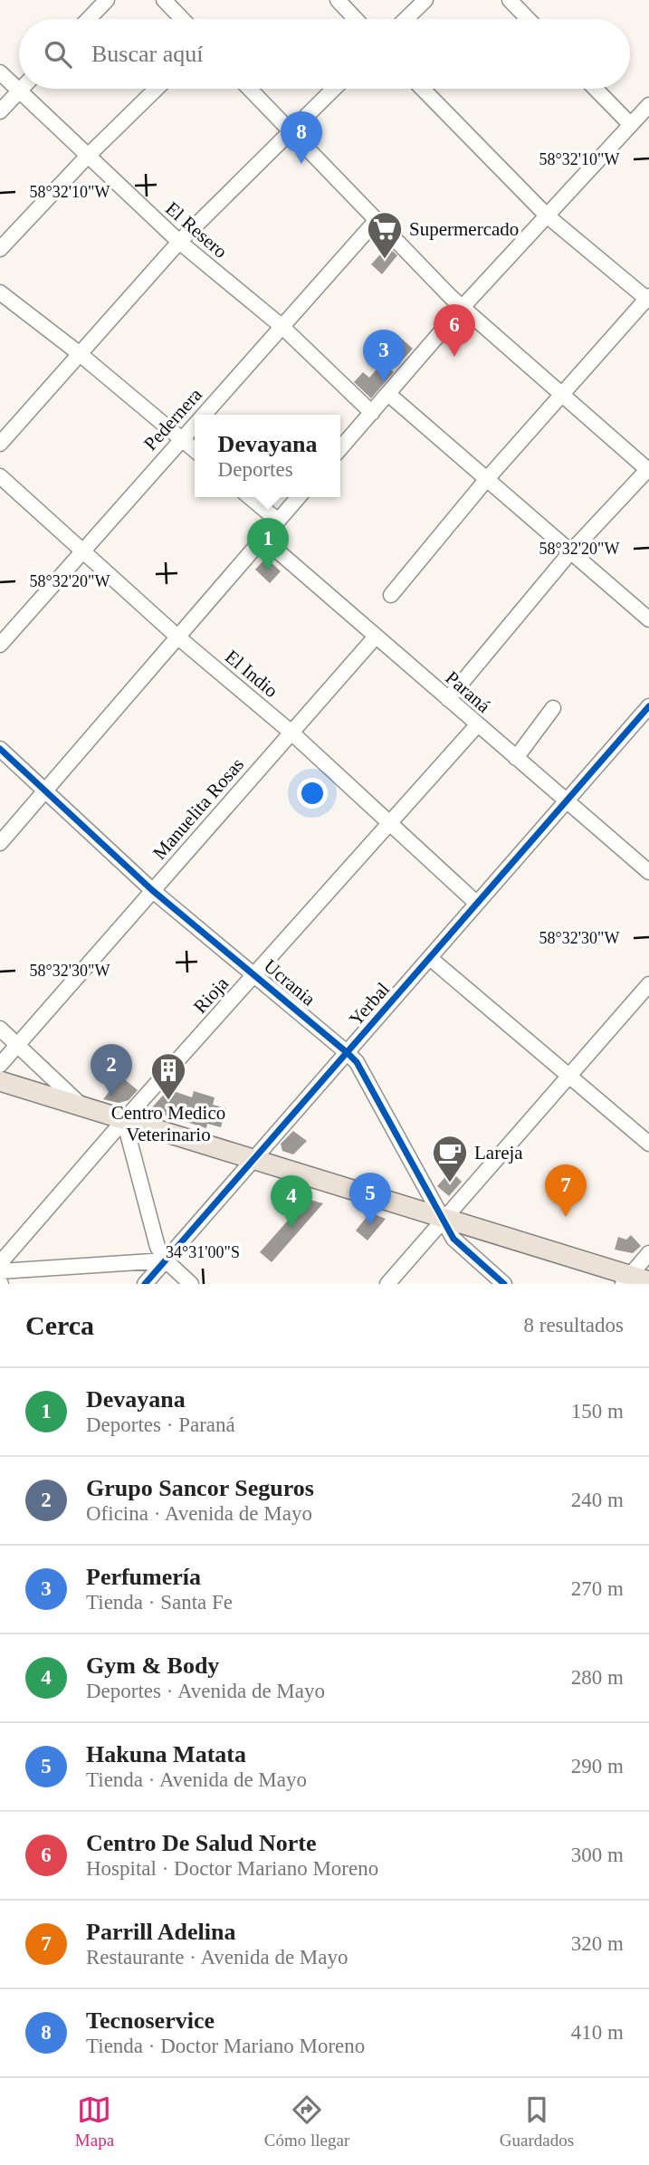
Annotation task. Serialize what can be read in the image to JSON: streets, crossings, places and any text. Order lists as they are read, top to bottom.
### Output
{
  "streets": {
    "street": [
      "El Resero",
      "Pedernera",
      "El Indio",
      "Paraná",
      "Manuelita Rosas",
      "Ucrania",
      "Rioja",
      "Yerbal"
    ]
  },
  "crossings": [
    ["El Resero", "Pedernera"],
    ["Pedernera", "El Indio"],
    ["El Indio", "Manuelita Rosas"],
    ["El Indio", "Rioja"],
    ["El Indio", "Yerbal"],
    ["Paraná", "Manuelita Rosas"],
    ["Paraná", "Rioja"],
    ["Paraná", "Yerbal"],
    ["Manuelita Rosas", "Ucrania"],
    ["Ucrania", "Rioja"],
    ["Ucrania", "Yerbal"]
  ],
  "places": {
    "supermarket": ["Supermercado"],
    "building": ["Centro Medico Veterinario"],
    "cafe": ["Lareja"]
  },
  "page": {
    "search": "Buscar aquí",
    "pins": [
      "8",
      "6",
      "3",
      "1",
      "2",
      "7",
      "5",
      "4"
    ],
    "popup": ["Devayana", "Deportes"],
    "heading": ["Cerca", "8 resultados"],
    "list": [
      {
        "mark": "1",
        "name": "Devayana",
        "note": "Deportes · Paraná",
        "value": "150 m"
      },
      {
        "mark": "2",
        "name": "Grupo Sancor Seguros",
        "note": "Oficina · Avenida de Mayo",
        "value": "240 m"
      },
      {
        "mark": "3",
        "name": "Perfumería",
        "note": "Tienda · Santa Fe",
        "value": "270 m"
      },
      {
        "mark": "4",
        "name": "Gym & Body",
        "note": "Deportes · Avenida de Mayo",
        "value": "280 m"
      },
      {
        "mark": "5",
        "name": "Hakuna Matata",
        "note": "Tienda · Avenida de Mayo",
        "value": "290 m"
      },
      {
        "mark": "6",
        "name": "Centro De Salud Norte",
        "note": "Hospital · Doctor Mariano Moreno",
        "value": "300 m"
      },
      {
        "mark": "7",
        "name": "Parrill Adelina",
        "note": "Restaurante · Avenida de Mayo",
        "value": "320 m"
      },
      {
        "mark": "8",
        "name": "Tecnoservice",
        "note": "Tienda · Doctor Mariano Moreno",
        "value": "410 m"
      }
    ],
    "nav": ["Mapa", "Cómo llegar", "Guardados"]
  },
  "coordinates": [
    "58°32'10\"W",
    "58°32'20\"W",
    "58°32'30\"W",
    "34°31'00\"S"
  ]
}
